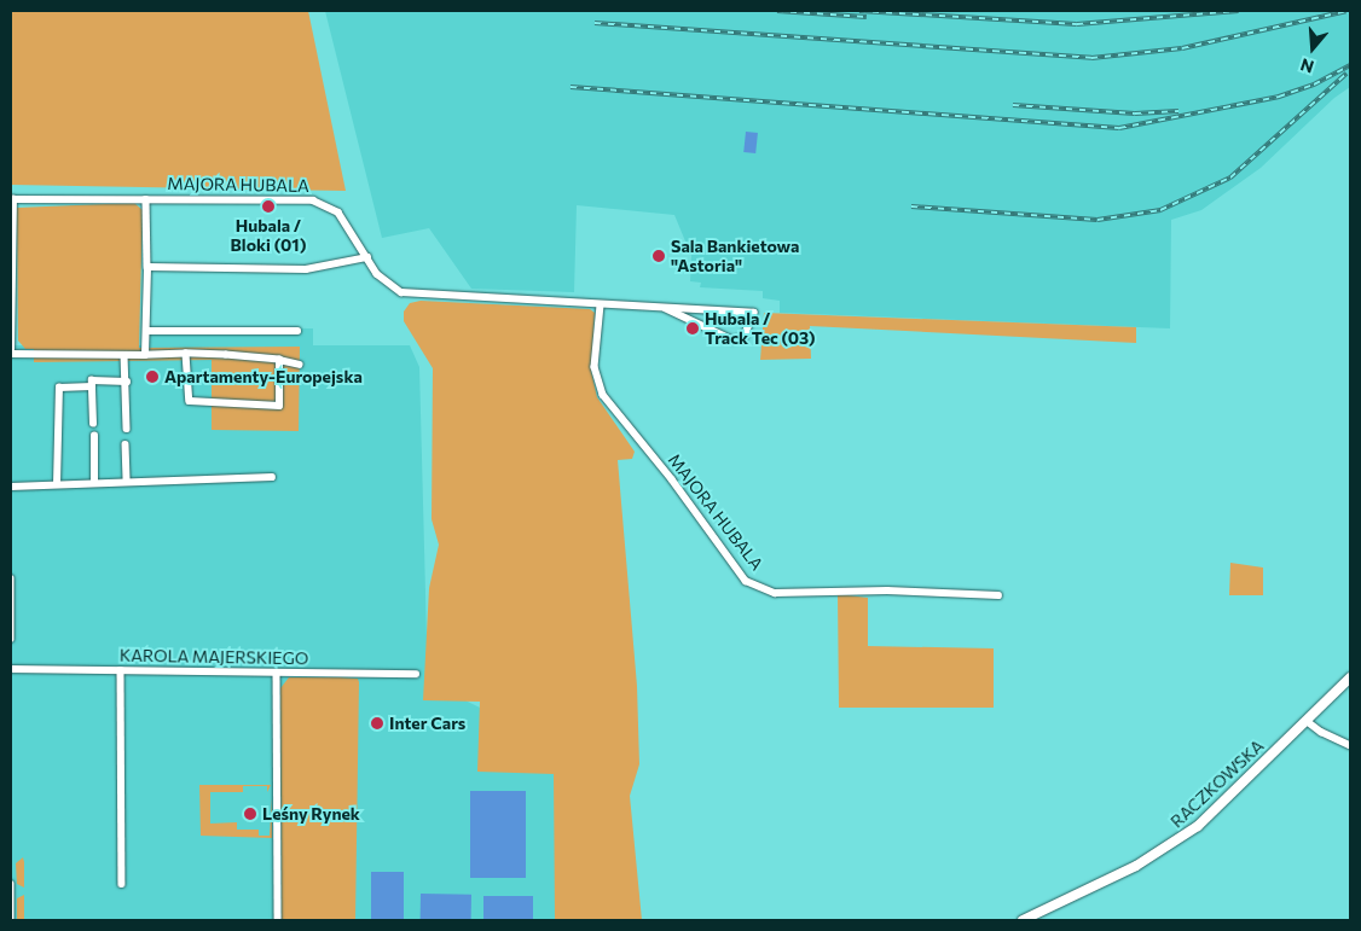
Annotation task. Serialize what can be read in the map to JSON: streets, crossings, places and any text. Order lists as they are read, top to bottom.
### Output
{
  "streets": {
    "main road": ["RACZKOWSKA"],
    "street": ["MAJORA HUBALA", "KAROLA MAJERSKIEGO"]
  },
  "places": [
    "Hubala / Bloki (01)",
    "Sala Bankietowa \"Astoria\"",
    "Hubala / Track Tec (03)",
    "Apartamenty-Europejska",
    "Inter Cars",
    "Leśny Rynek"
  ],
  "north": "bottom"
}
